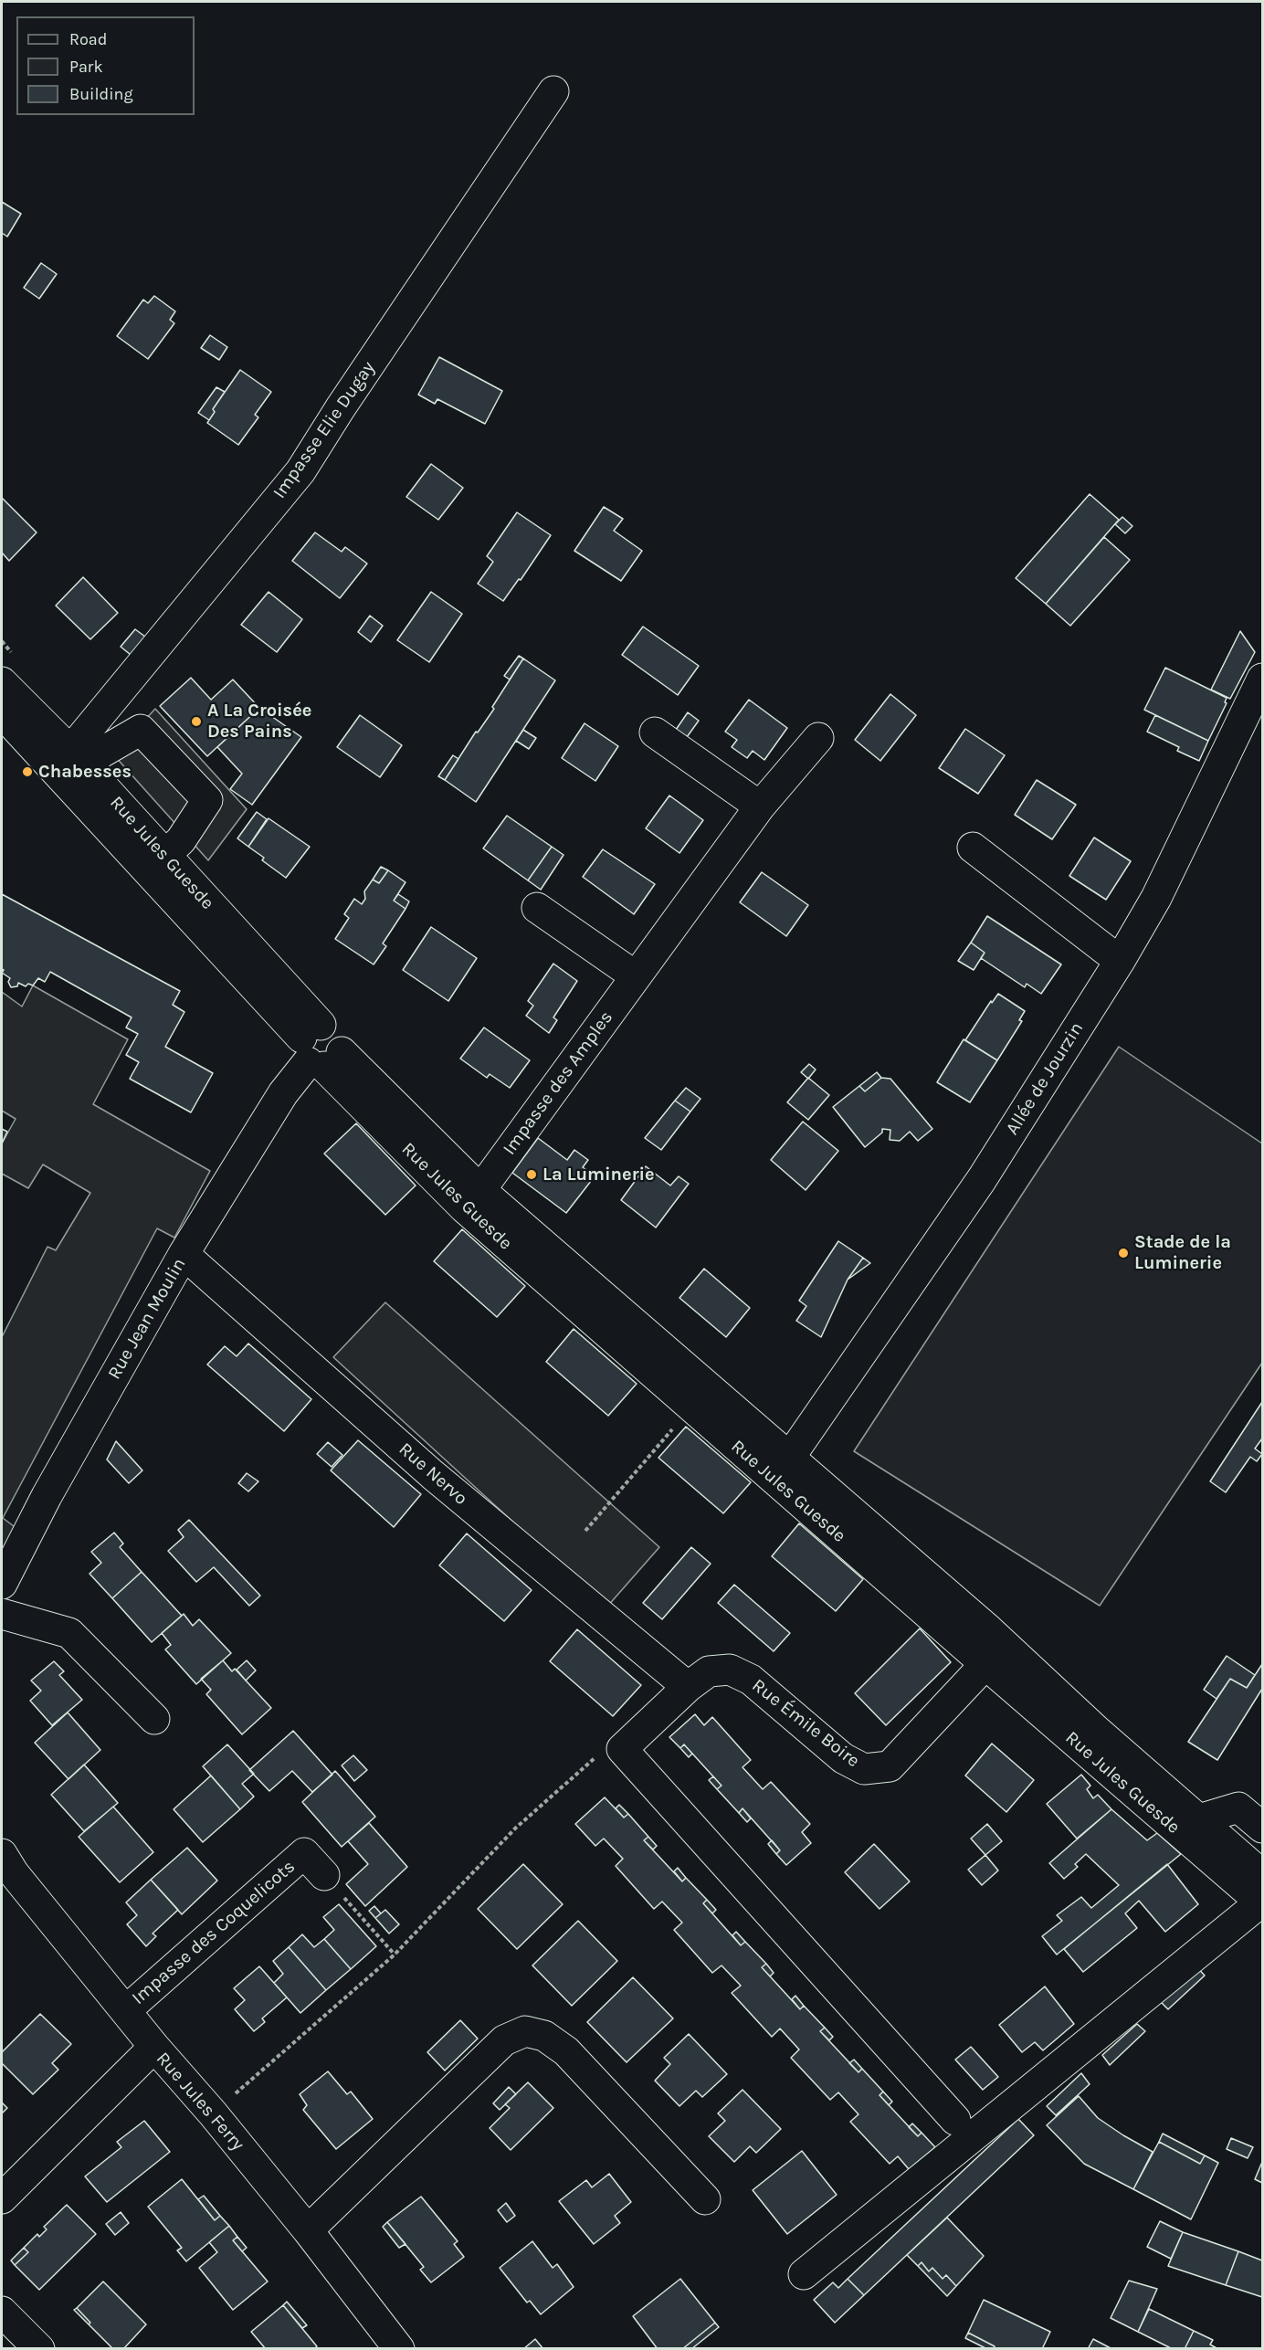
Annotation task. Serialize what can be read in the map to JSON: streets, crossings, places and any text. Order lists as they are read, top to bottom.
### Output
{
  "streets": {
    "street": [
      "Impasse Elie Dugay",
      "Rue Jules Guesde",
      "Allée de Jourzin",
      "Impasse des Amples",
      "Rue Jean Moulin",
      "Rue Nervo",
      "Rue Émile Boire",
      "Impasse des Coquelicots",
      "Rue Jules Ferry"
    ]
  },
  "crossings": [
    ["Impasse Elie Dugay", "Rue Jules Guesde"],
    ["Rue Jules Guesde", "Allée de Jourzin"],
    ["Rue Jules Guesde", "Impasse des Amples"],
    ["Rue Jules Guesde", "Rue Jean Moulin"],
    ["Rue Jules Guesde", "Rue Émile Boire"],
    ["Rue Jean Moulin", "Rue Nervo"],
    ["Rue Nervo", "Rue Émile Boire"],
    ["Impasse des Coquelicots", "Rue Jules Ferry"]
  ],
  "places": [
    "A La Croisée Des Pains",
    "Chabesses",
    "La Luminerie",
    "Stade de la Luminerie"
  ],
  "legend": ["Road", "Park", "Building"]
}
